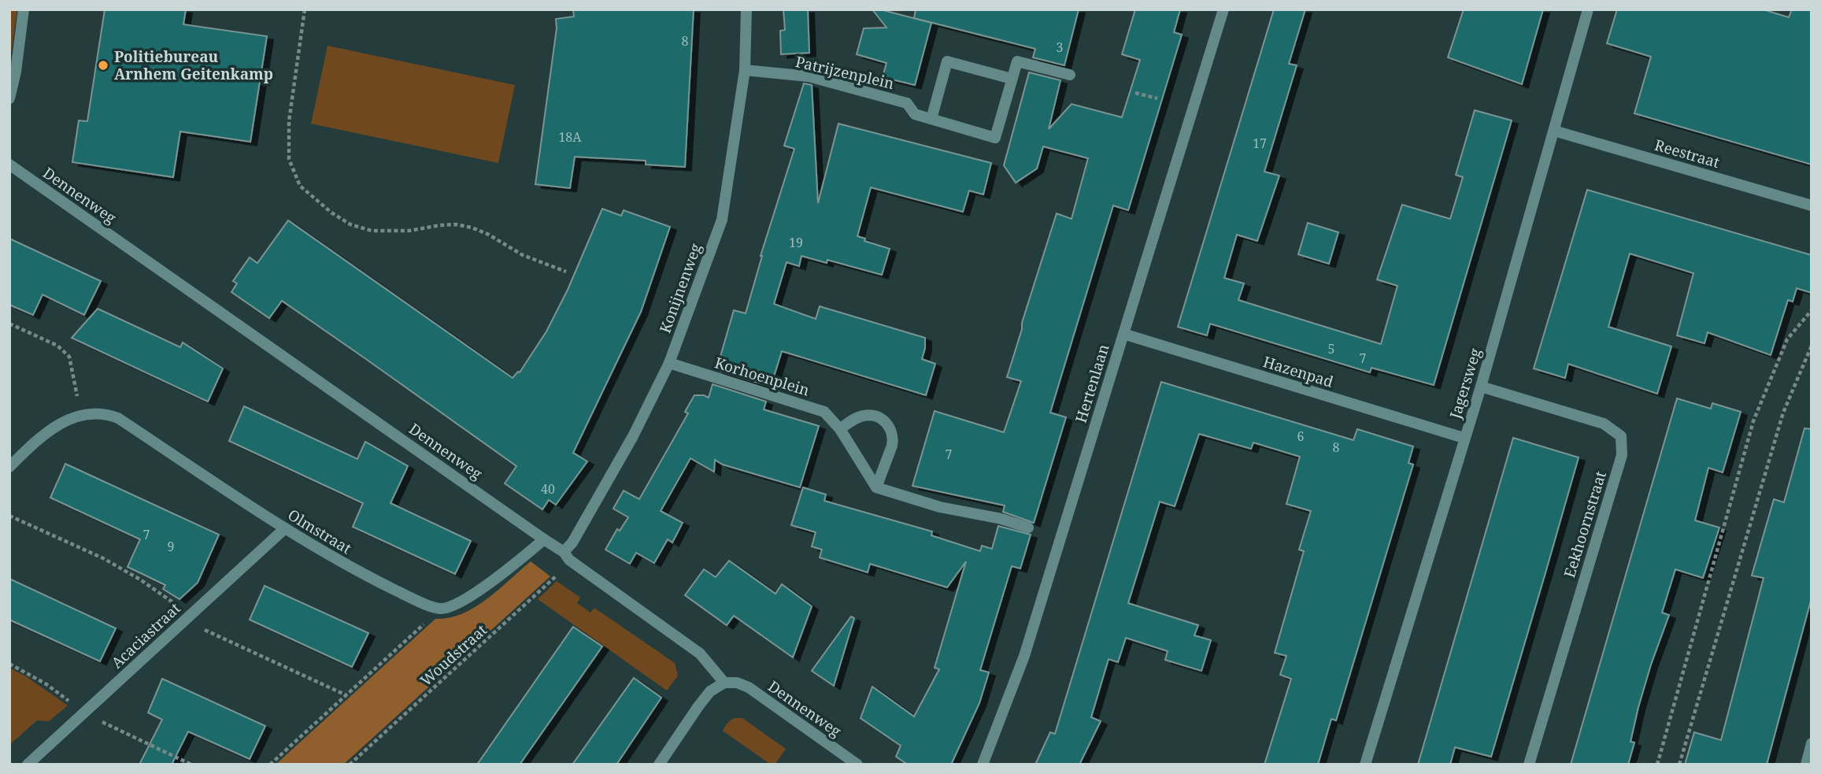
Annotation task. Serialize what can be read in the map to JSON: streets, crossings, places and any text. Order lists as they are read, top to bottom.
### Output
{
  "streets": {
    "street": [
      "Patrijzenplein",
      "Reestraat",
      "Dennenweg",
      "Konijnenweg",
      "Hazenpad",
      "Korhoenplein",
      "Hertenlaan",
      "Jagersweg",
      "Eekhoornstraat",
      "Olmstraat",
      "Acaciastraat"
    ],
    "path": ["Woudstraat"]
  },
  "crossings": [
    ["Patrijzenplein", "Konijnenweg"],
    ["Reestraat", "Jagersweg"],
    ["Dennenweg", "Konijnenweg"],
    ["Dennenweg", "Woudstraat"],
    ["Konijnenweg", "Korhoenplein"],
    ["Konijnenweg", "Woudstraat"],
    ["Hazenpad", "Hertenlaan"],
    ["Hazenpad", "Jagersweg"],
    ["Jagersweg", "Eekhoornstraat"],
    ["Olmstraat", "Acaciastraat"]
  ],
  "places": ["Politiebureau Arnhem Geitenkamp"],
  "house_numbers": [
    "8",
    "3",
    "18A",
    "17",
    "19",
    "5",
    "7",
    "6",
    "8",
    "7",
    "40",
    "7",
    "9"
  ]
}
